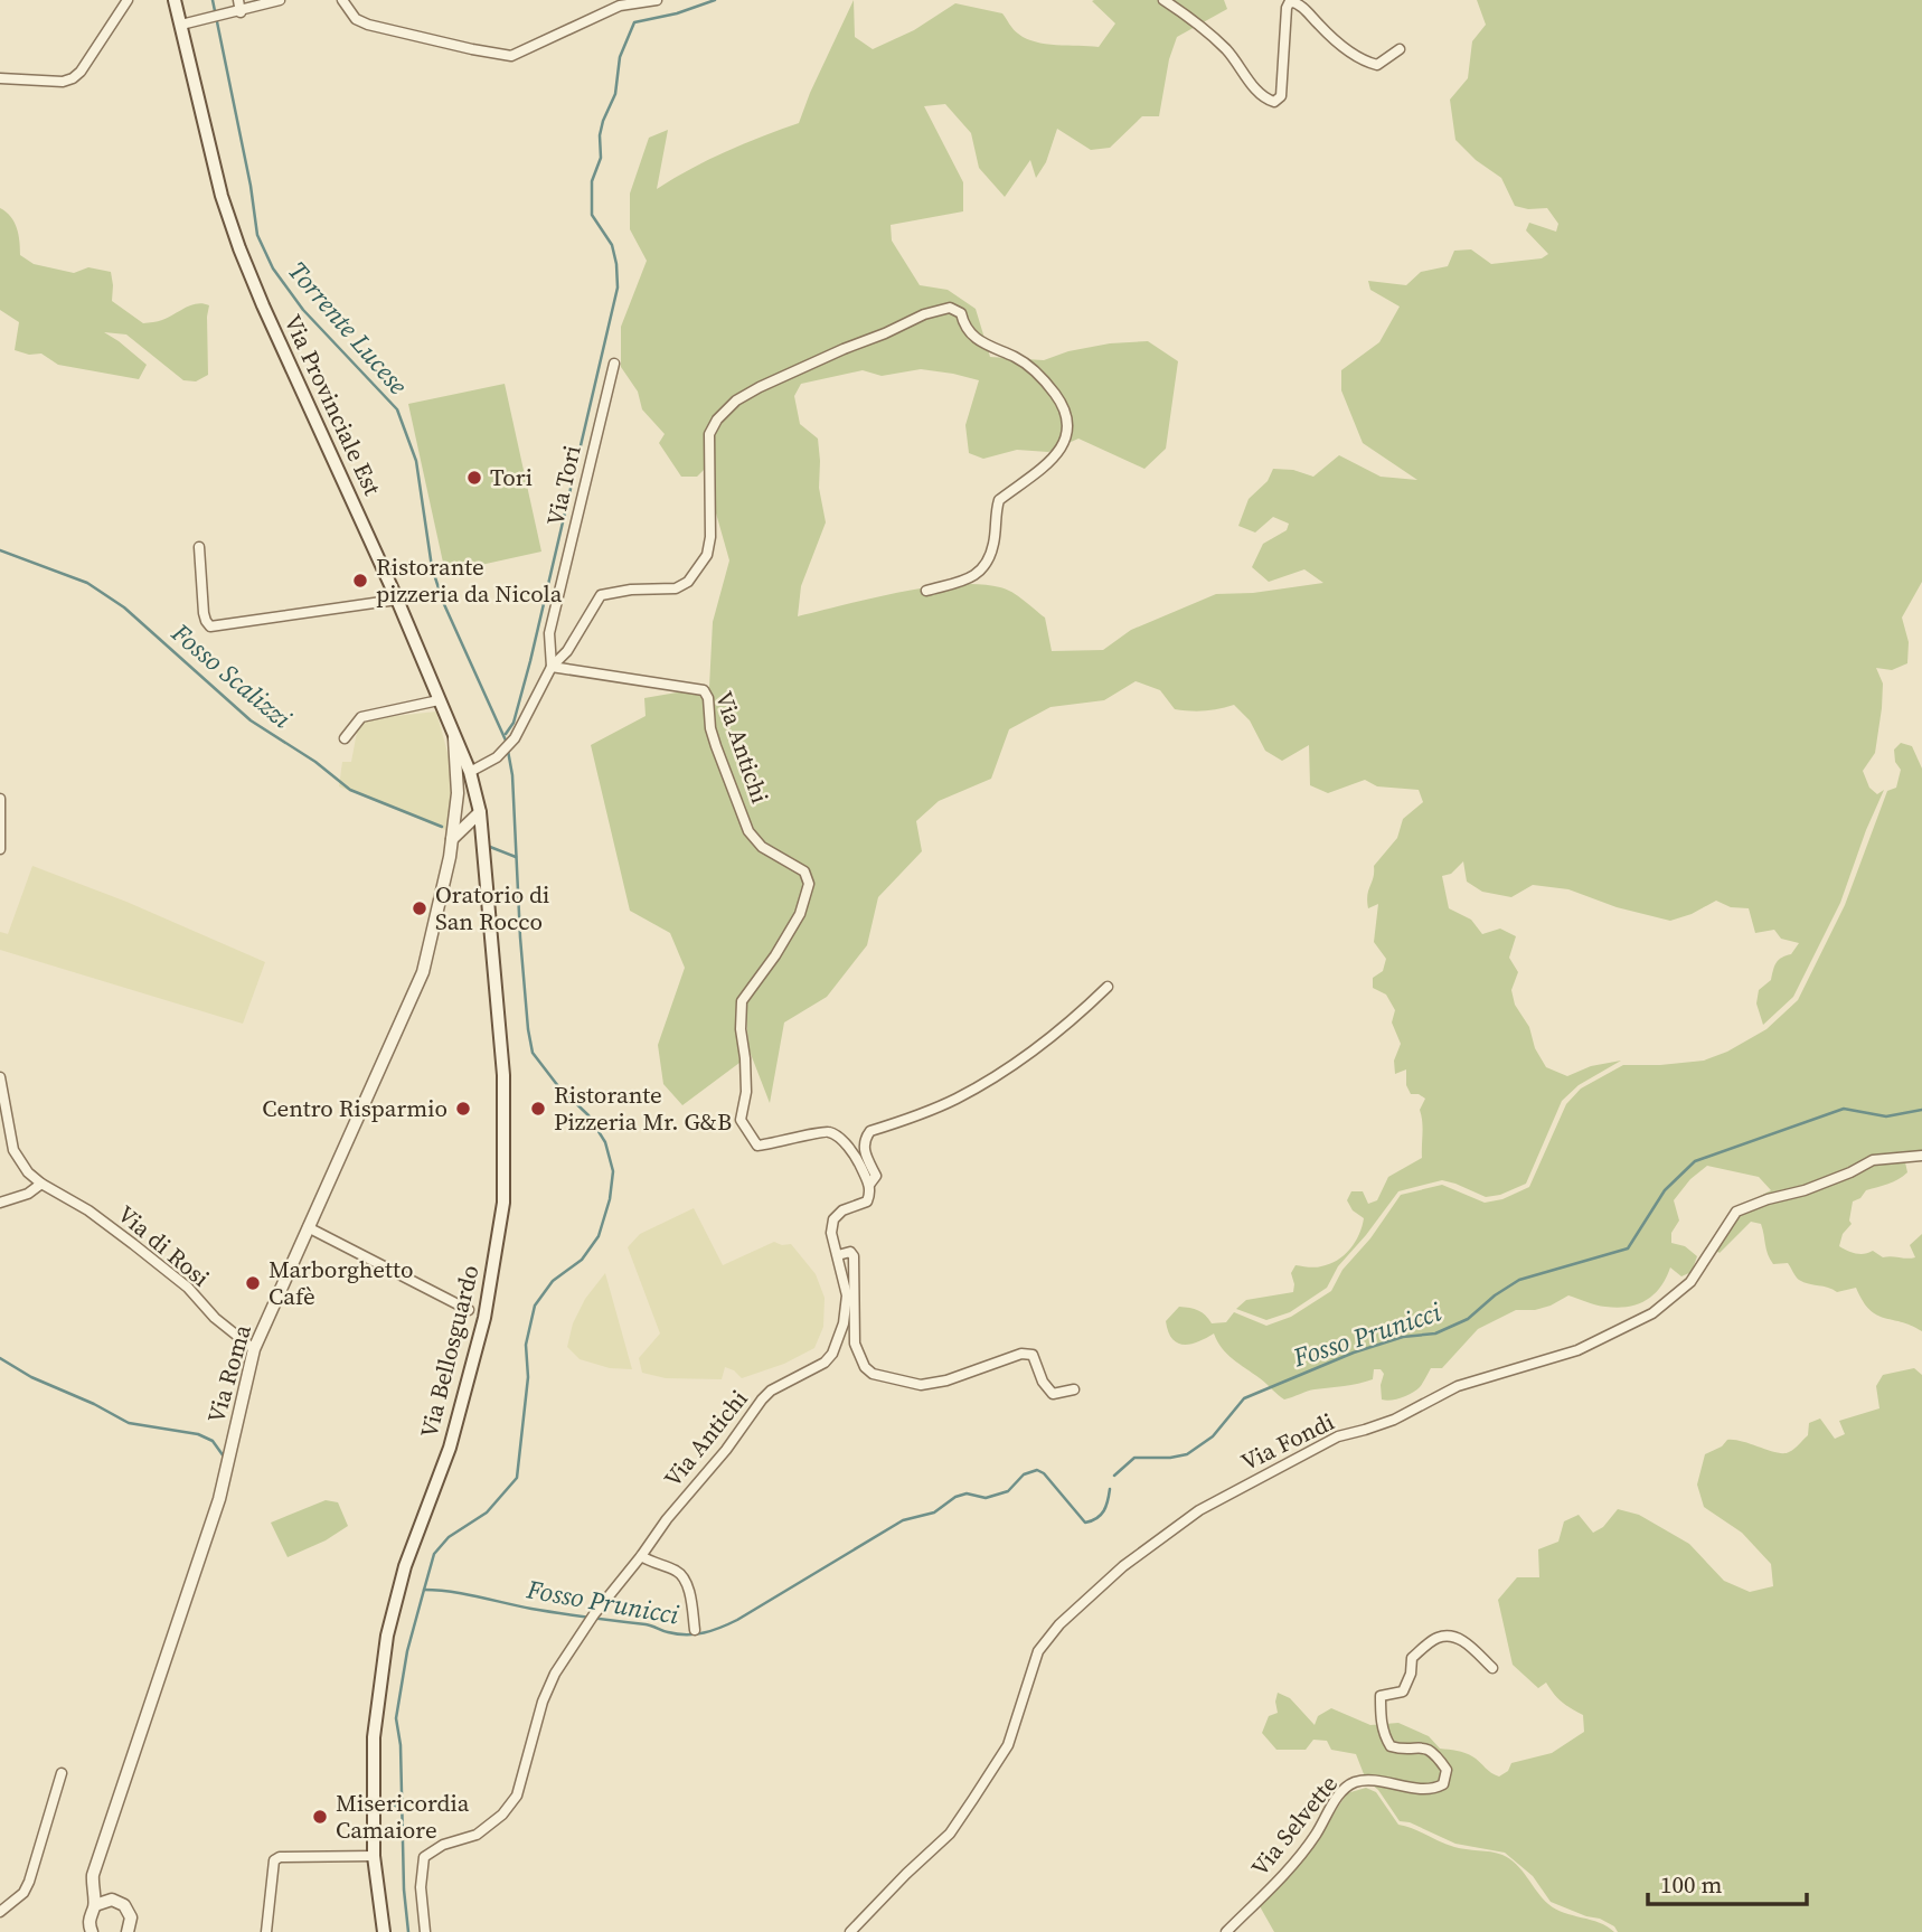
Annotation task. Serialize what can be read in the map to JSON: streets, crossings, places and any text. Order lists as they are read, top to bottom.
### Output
{
  "streets": {
    "main road": ["Via Provinciale Est", "Via Bellosguardo"],
    "street": [
      "Via Tori",
      "Via Antichi",
      "Via di Rosi",
      "Via Roma",
      "Via Fondi",
      "Via Selvette"
    ]
  },
  "crossings": [
    ["Via Provinciale Est", "Via Tori"],
    ["Via Provinciale Est", "Via Bellosguardo"],
    ["Via Provinciale Est", "Via Roma"],
    ["Via Tori", "Via Antichi"],
    ["Via Tori", "Via Bellosguardo"],
    ["Via di Rosi", "Via Roma"]
  ],
  "water": ["Torrente Lucese", "Fosso Scalizzi", "Fosso Prunicci"],
  "places": [
    "Tori",
    "Ristorante pizzeria da Nicola",
    "Oratorio di San Rocco",
    "Centro Risparmio",
    "Ristorante Pizzeria Mr. G&B",
    "Marborghetto Cafè",
    "Misericordia Camaiore"
  ],
  "scale_bar": "100 m"
}
